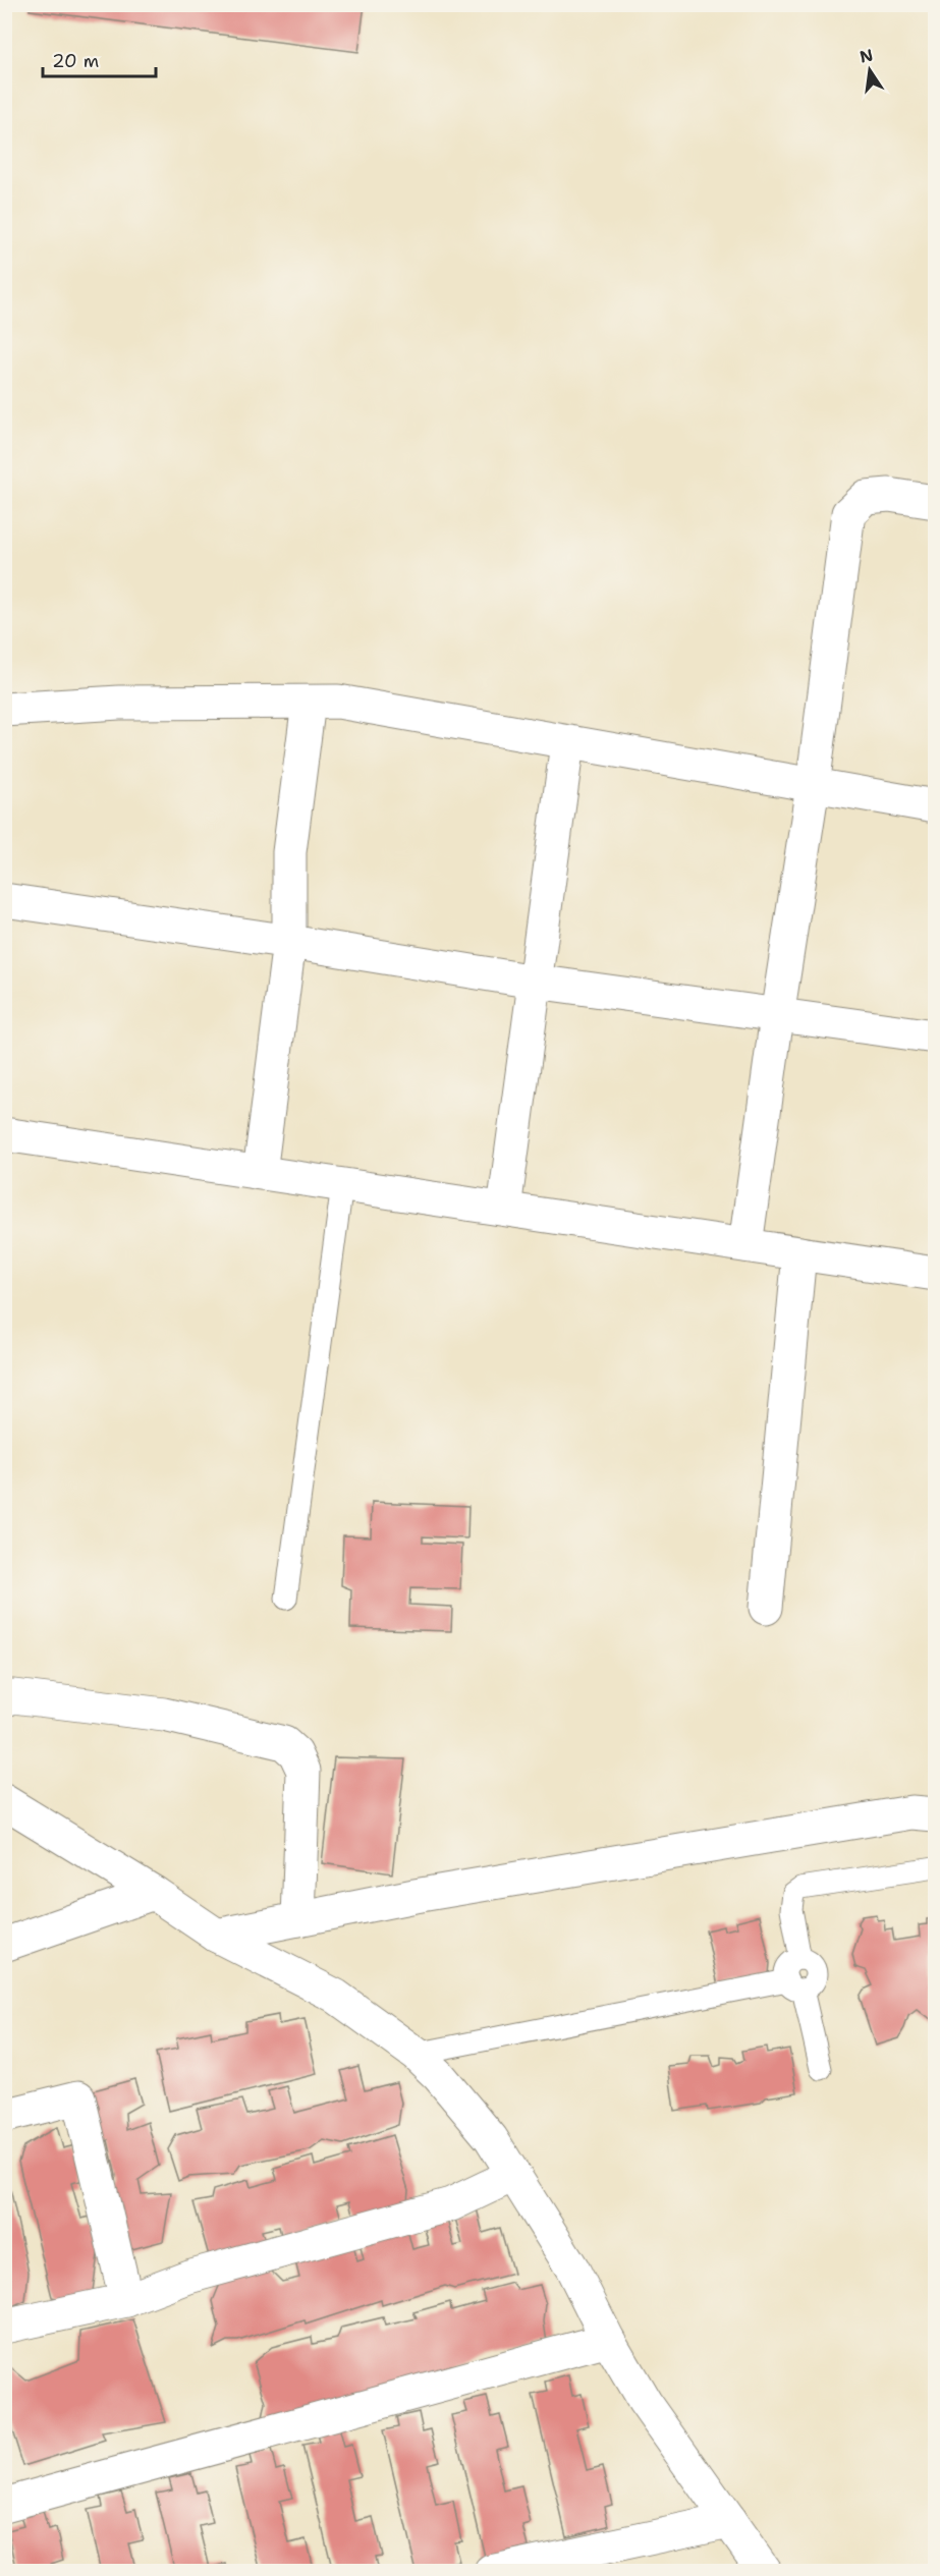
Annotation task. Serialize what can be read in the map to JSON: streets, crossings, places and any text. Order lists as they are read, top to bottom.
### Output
{
  "scale_bar": "20 m",
  "north": "top"
}
